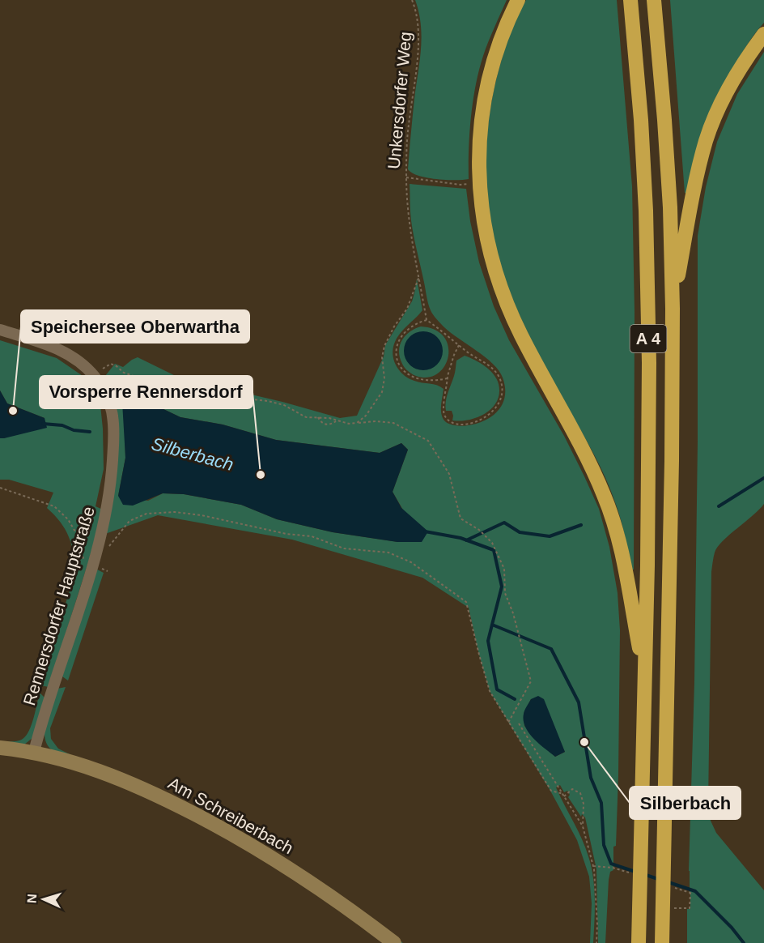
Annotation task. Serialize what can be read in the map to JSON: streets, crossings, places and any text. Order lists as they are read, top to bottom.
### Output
{
  "streets": {
    "highway": ["A 4"],
    "street": ["Rennersdorfer Hauptstraße", "Am Schreiberbach"],
    "path": ["Unkersdorfer Weg"]
  },
  "crossings": [
    ["Rennersdorfer Hauptstraße", "Am Schreiberbach"]
  ],
  "water": ["Silberbach"],
  "places": ["Speichersee Oberwartha", "Vorsperre Rennersdorf", "Silberbach"],
  "north": "left"
}
